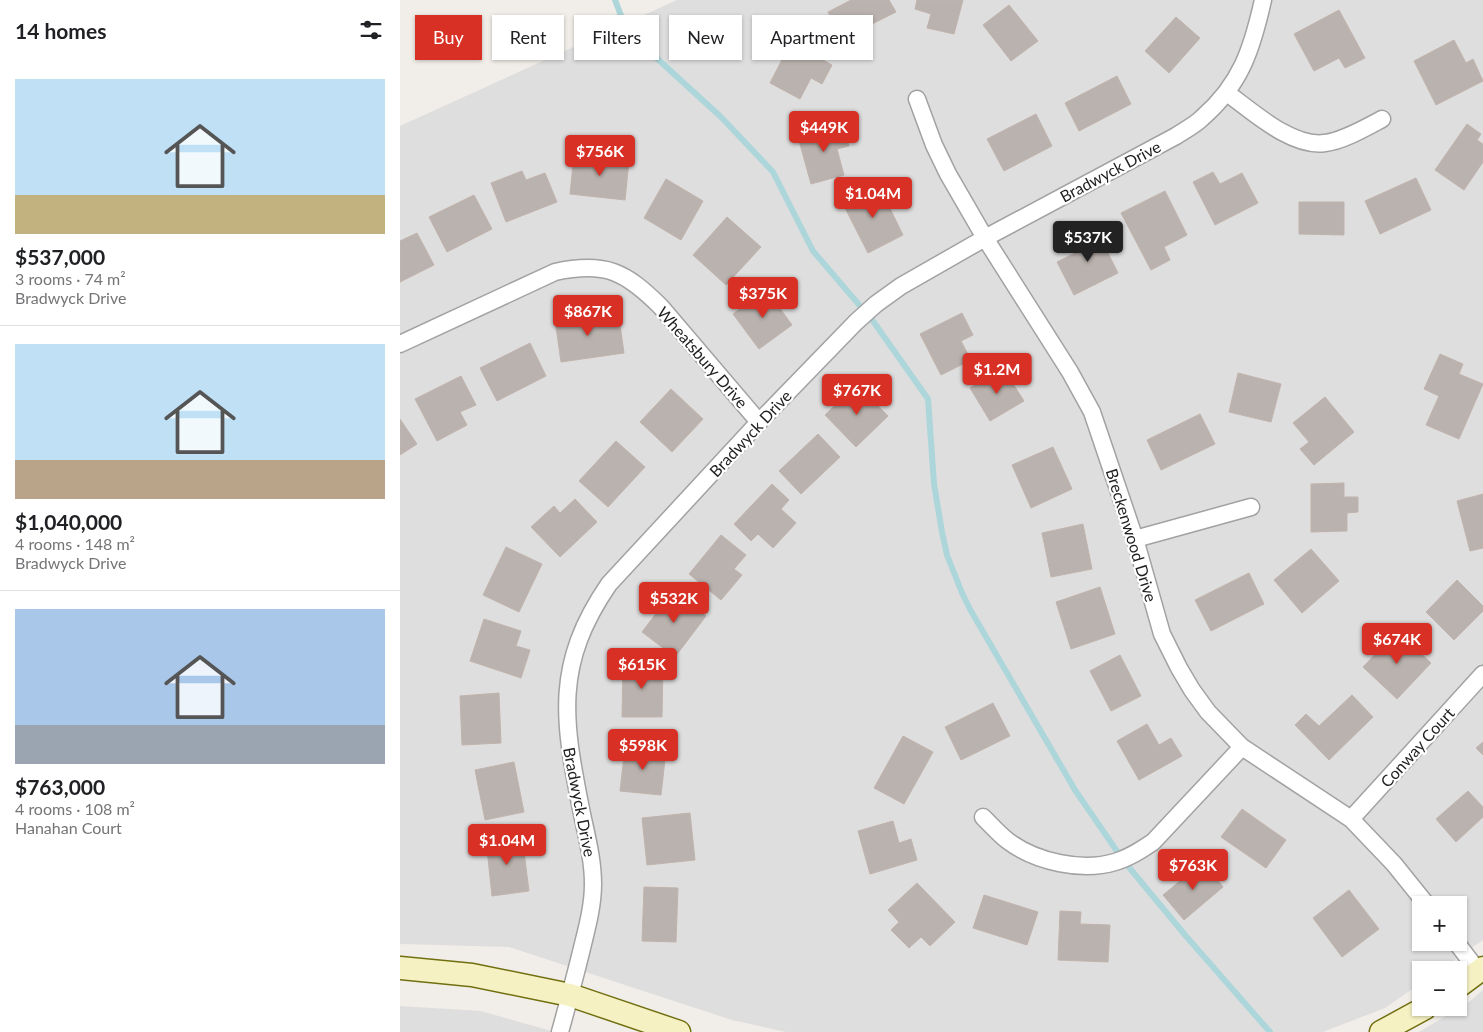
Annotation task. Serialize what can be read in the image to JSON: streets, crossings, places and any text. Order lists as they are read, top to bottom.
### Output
{
  "streets": {
    "street": [
      "Bradwyck Drive",
      "Wheatsbury Drive",
      "Breckenwood Drive",
      "Conway Court"
    ]
  },
  "crossings": [
    ["Bradwyck Drive", "Wheatsbury Drive"],
    ["Bradwyck Drive", "Breckenwood Drive"],
    ["Breckenwood Drive", "Conway Court"]
  ],
  "page": {
    "heading": "14 homes",
    "chip": [
      "Buy",
      "Rent",
      "Filters",
      "New",
      "Apartment"
    ],
    "list": [
      {
        "name": "$537,000",
        "note": "3 rooms · 74 m² · Bradwyck Drive"
      },
      {
        "name": "$1,040,000",
        "note": "4 rooms · 148 m² · Bradwyck Drive"
      },
      {
        "name": "$763,000",
        "note": "4 rooms · 108 m² · Hanahan Court"
      }
    ],
    "price": [
      "$449K",
      "$756K",
      "$1.04M",
      "$537K",
      "$375K",
      "$867K",
      "$1.2M",
      "$767K",
      "$532K",
      "$674K",
      "$615K",
      "$598K",
      "$1.04M",
      "$763K"
    ],
    "map_buttons": ["+", "−"]
  }
}
